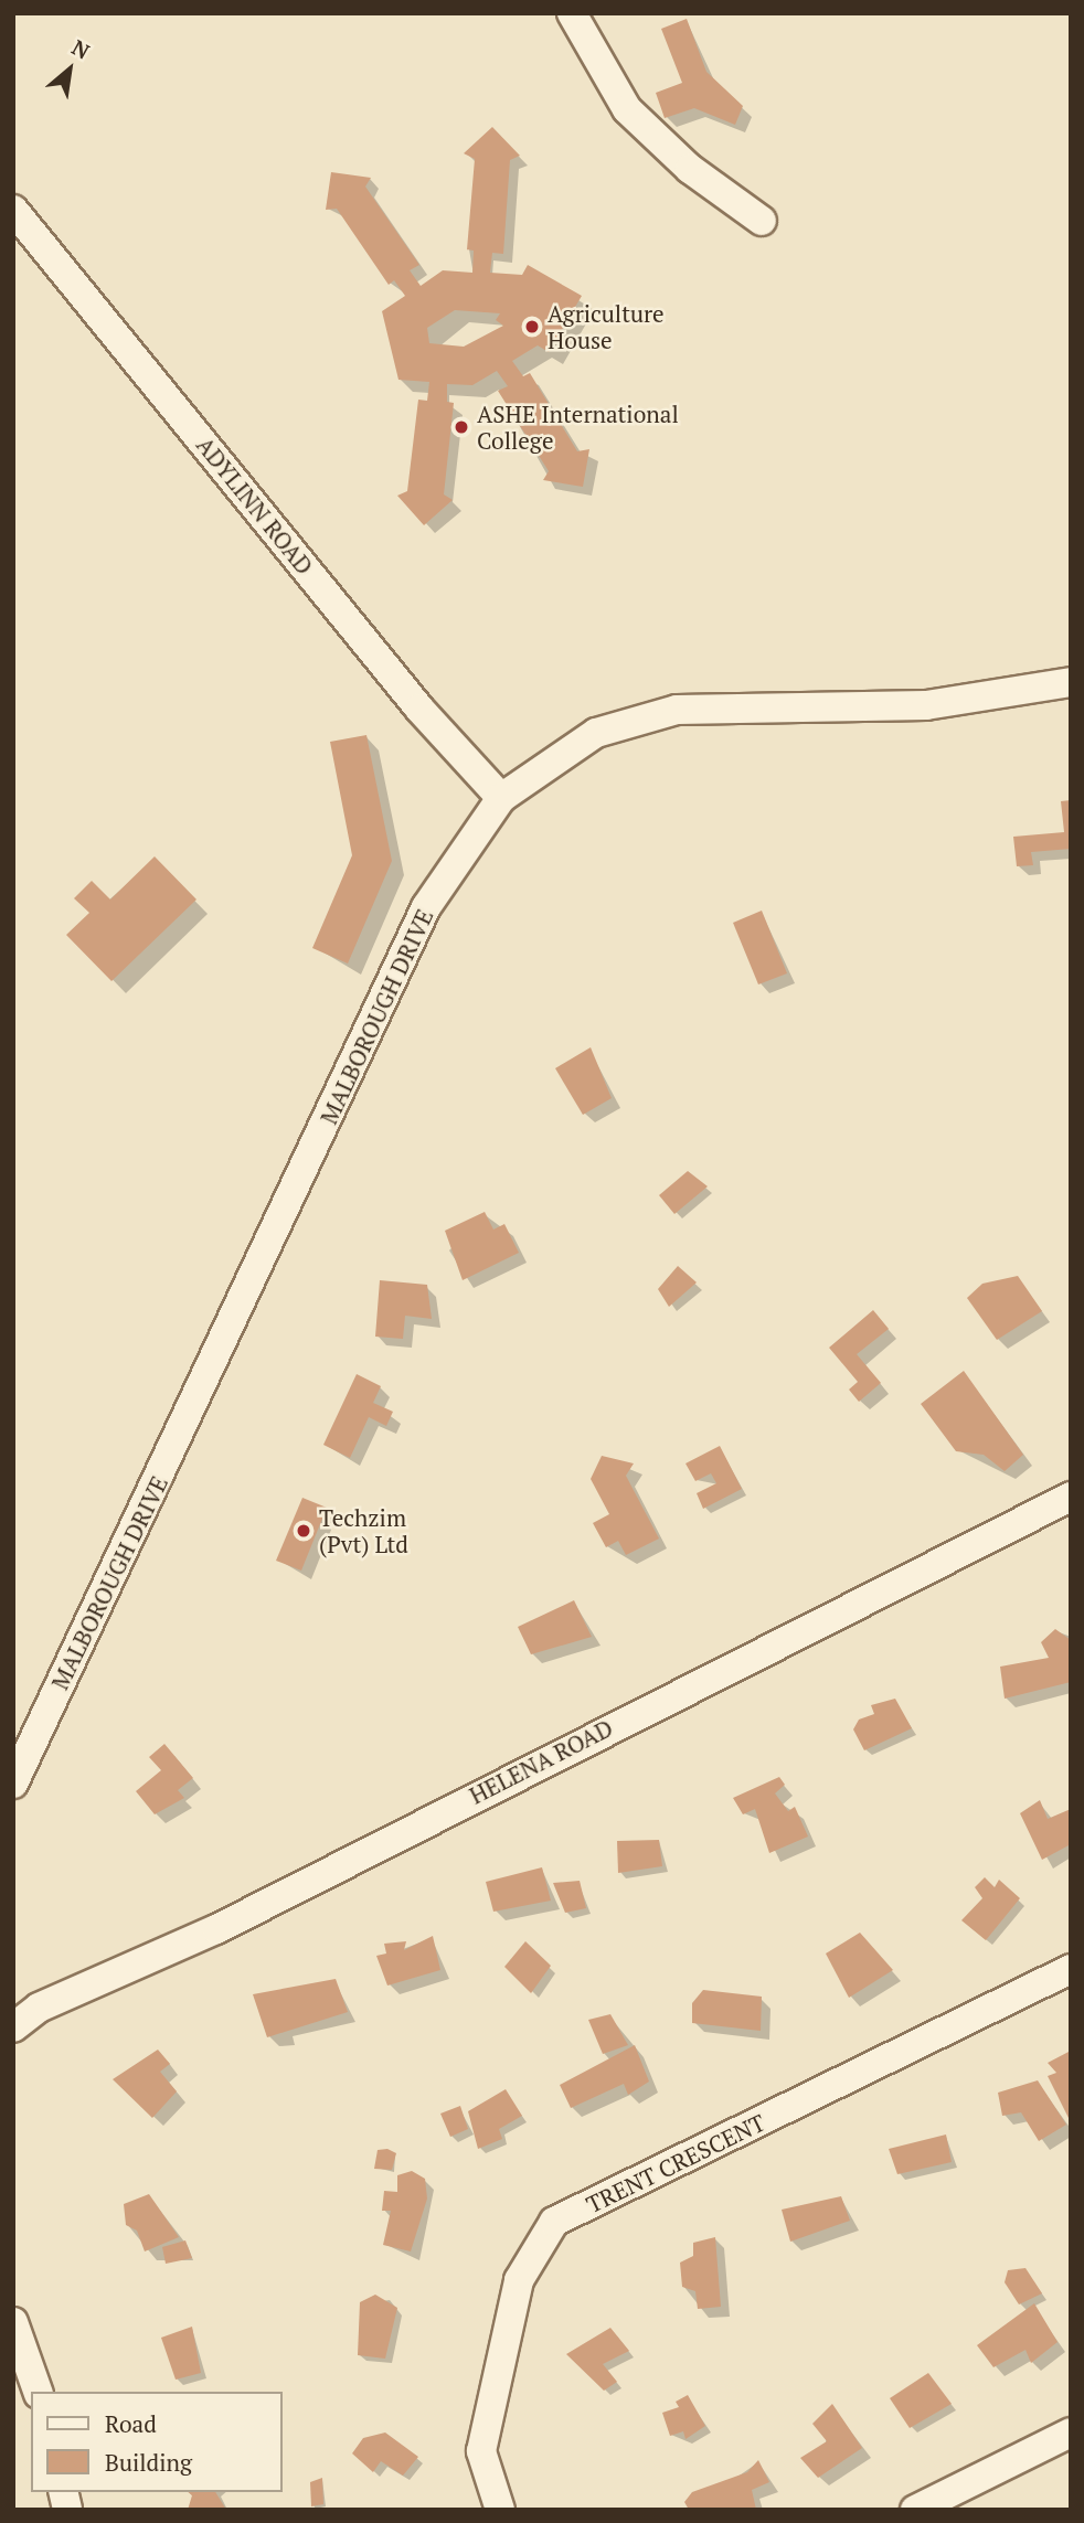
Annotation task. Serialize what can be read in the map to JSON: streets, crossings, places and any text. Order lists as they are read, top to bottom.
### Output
{
  "streets": {
    "street": [
      "ADYLINN ROAD",
      "MALBOROUGH DRIVE",
      "HELENA ROAD",
      "TRENT CRESCENT"
    ]
  },
  "crossings": [
    ["ADYLINN ROAD", "MALBOROUGH DRIVE"]
  ],
  "places": ["Agriculture House", "ASHE International College", "Techzim (Pvt) Ltd"],
  "legend": ["Road", "Building"],
  "north": "top right"
}
